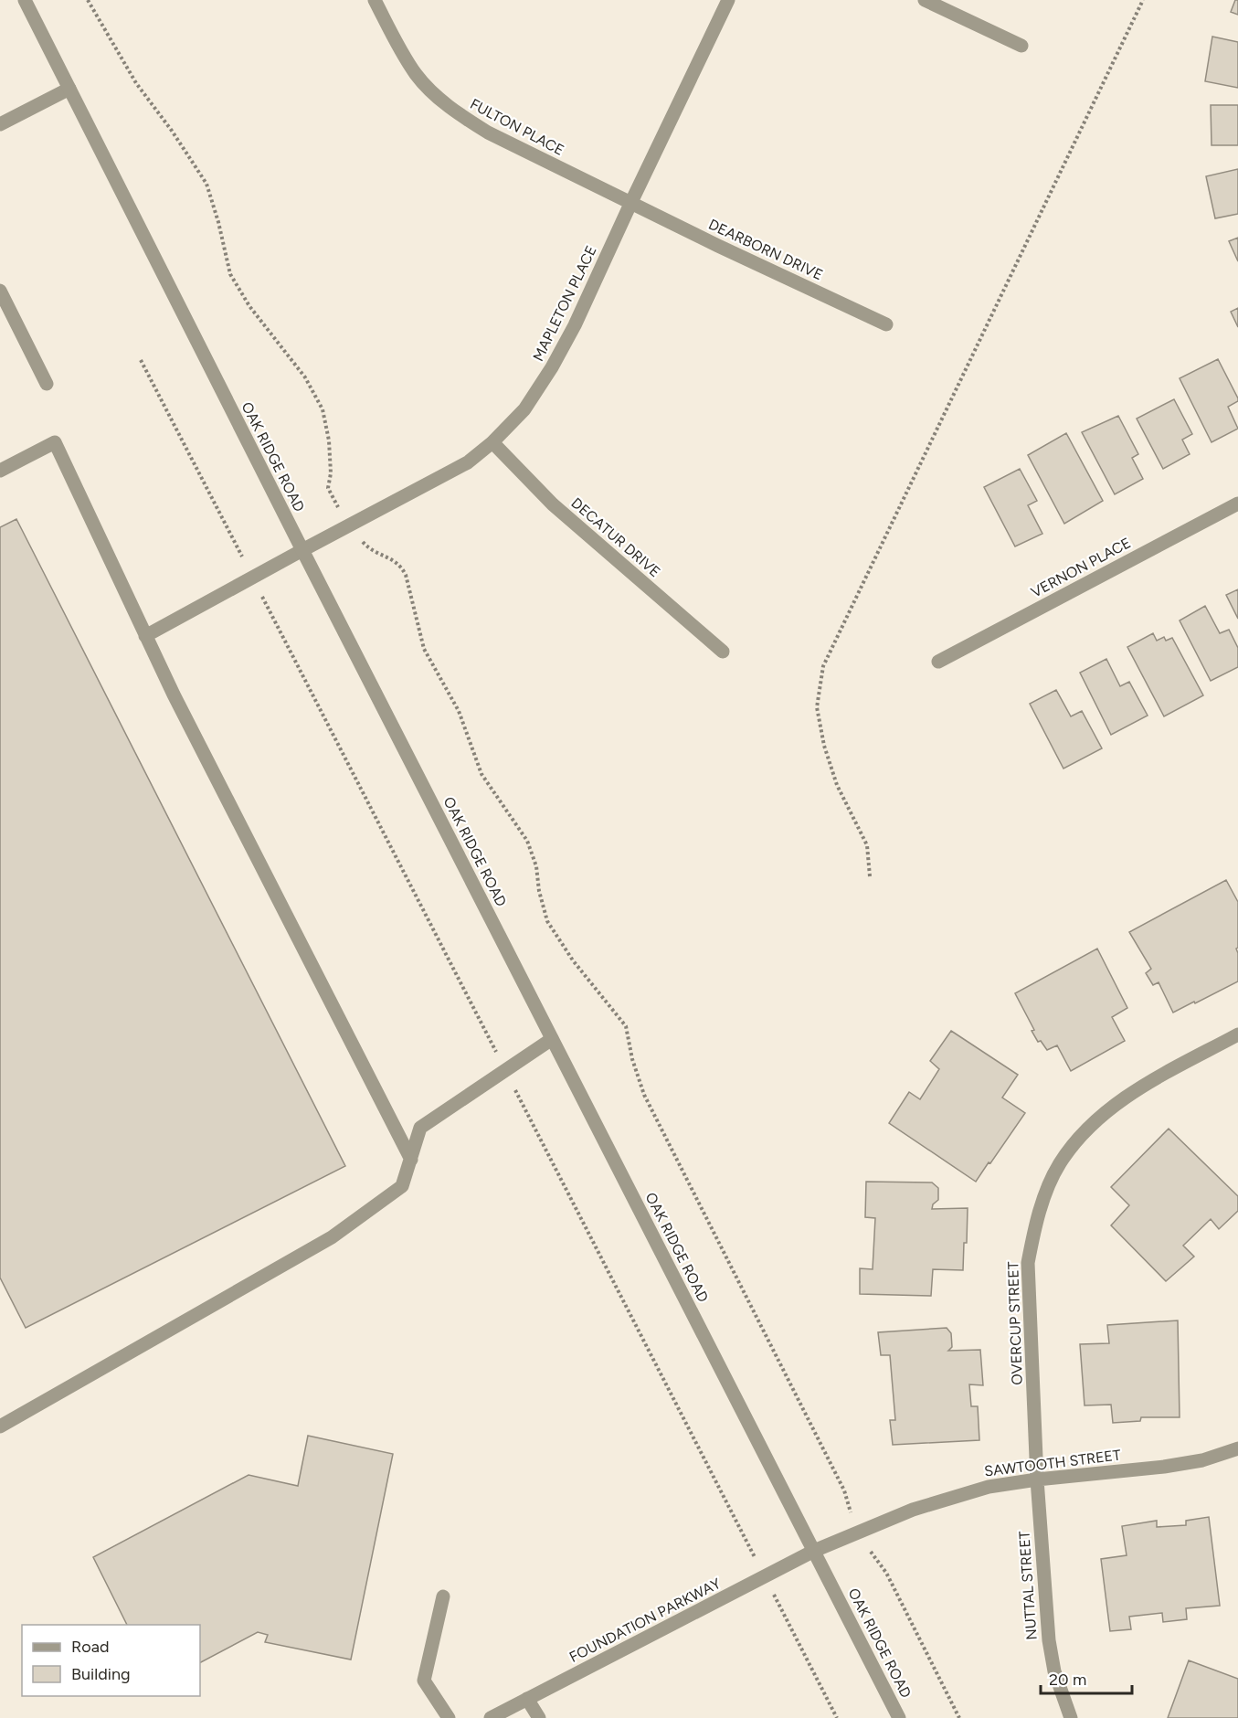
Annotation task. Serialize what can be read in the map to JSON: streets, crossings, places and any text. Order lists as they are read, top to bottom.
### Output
{
  "streets": {
    "street": [
      "FULTON PLACE",
      "DEARBORN DRIVE",
      "MAPLETON PLACE",
      "OAK RIDGE ROAD",
      "DECATUR DRIVE",
      "VERNON PLACE",
      "OVERCUP STREET",
      "SAWTOOTH STREET",
      "NUTTAL STREET",
      "FOUNDATION PARKWAY"
    ]
  },
  "crossings": [
    ["FULTON PLACE", "DEARBORN DRIVE"],
    ["FULTON PLACE", "MAPLETON PLACE"],
    ["DEARBORN DRIVE", "MAPLETON PLACE"],
    ["MAPLETON PLACE", "OAK RIDGE ROAD"],
    ["MAPLETON PLACE", "DECATUR DRIVE"],
    ["OAK RIDGE ROAD", "SAWTOOTH STREET"],
    ["OAK RIDGE ROAD", "FOUNDATION PARKWAY"],
    ["OVERCUP STREET", "SAWTOOTH STREET"],
    ["OVERCUP STREET", "NUTTAL STREET"],
    ["SAWTOOTH STREET", "NUTTAL STREET"],
    ["SAWTOOTH STREET", "FOUNDATION PARKWAY"]
  ],
  "legend": ["Road", "Building"],
  "scale_bar": "20 m"
}
